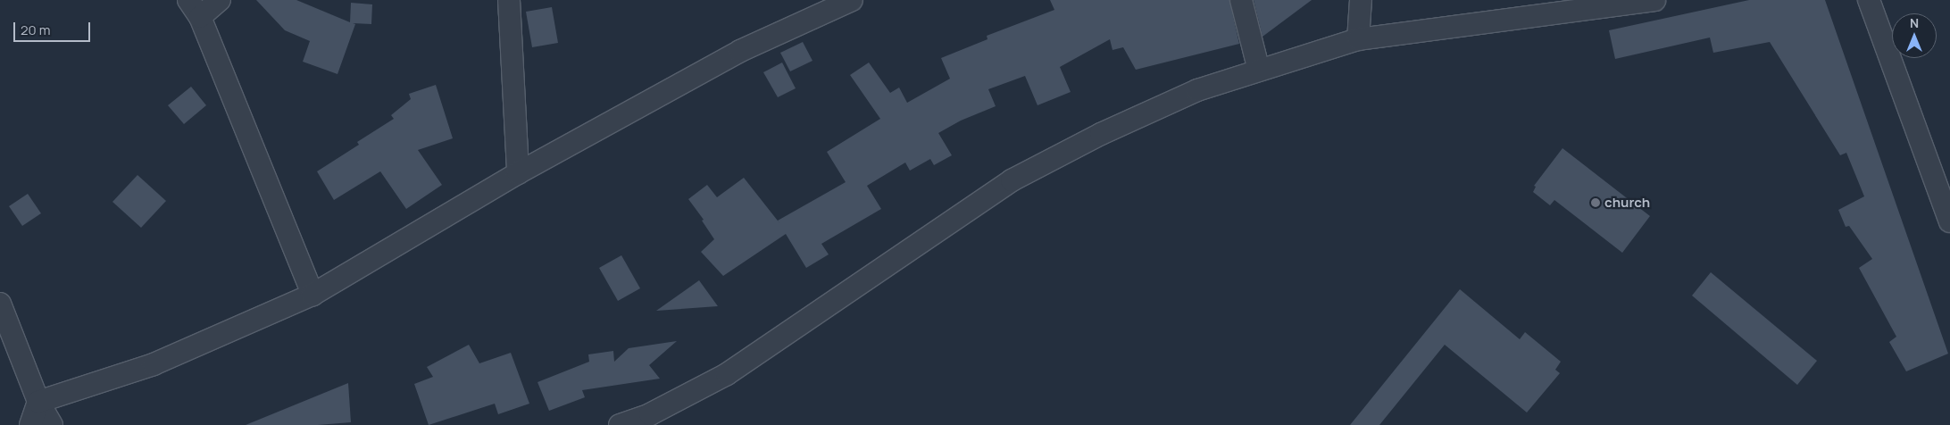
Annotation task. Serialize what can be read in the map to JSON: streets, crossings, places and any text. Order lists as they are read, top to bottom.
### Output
{
  "places": ["church"],
  "scale_bar": "20 m",
  "north": "top"
}
